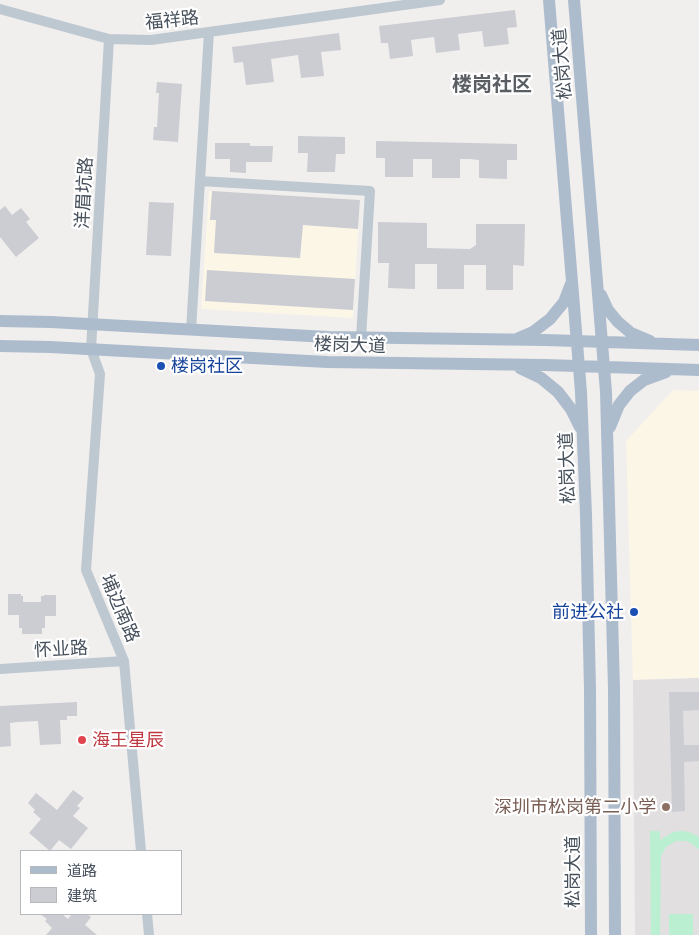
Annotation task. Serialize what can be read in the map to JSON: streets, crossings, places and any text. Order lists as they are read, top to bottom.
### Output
{
  "streets": {
    "main road": ["松岗大道", "楼岗大道"],
    "street": [
      "福祥路",
      "洋眉坑路",
      "埔边南路",
      "怀业路"
    ]
  },
  "crossings": [
    ["福祥路", "洋眉坑路"],
    ["松岗大道", "楼岗大道"],
    ["洋眉坑路", "楼岗大道"],
    ["洋眉坑路", "埔边南路"],
    ["楼岗大道", "埔边南路"],
    ["埔边南路", "怀业路"]
  ],
  "districts": ["楼岗社区"],
  "places": [
    "楼岗社区",
    "前进公社",
    "海王星辰",
    "深圳市松岗第二小学"
  ],
  "legend": ["道路", "建筑"]
}
